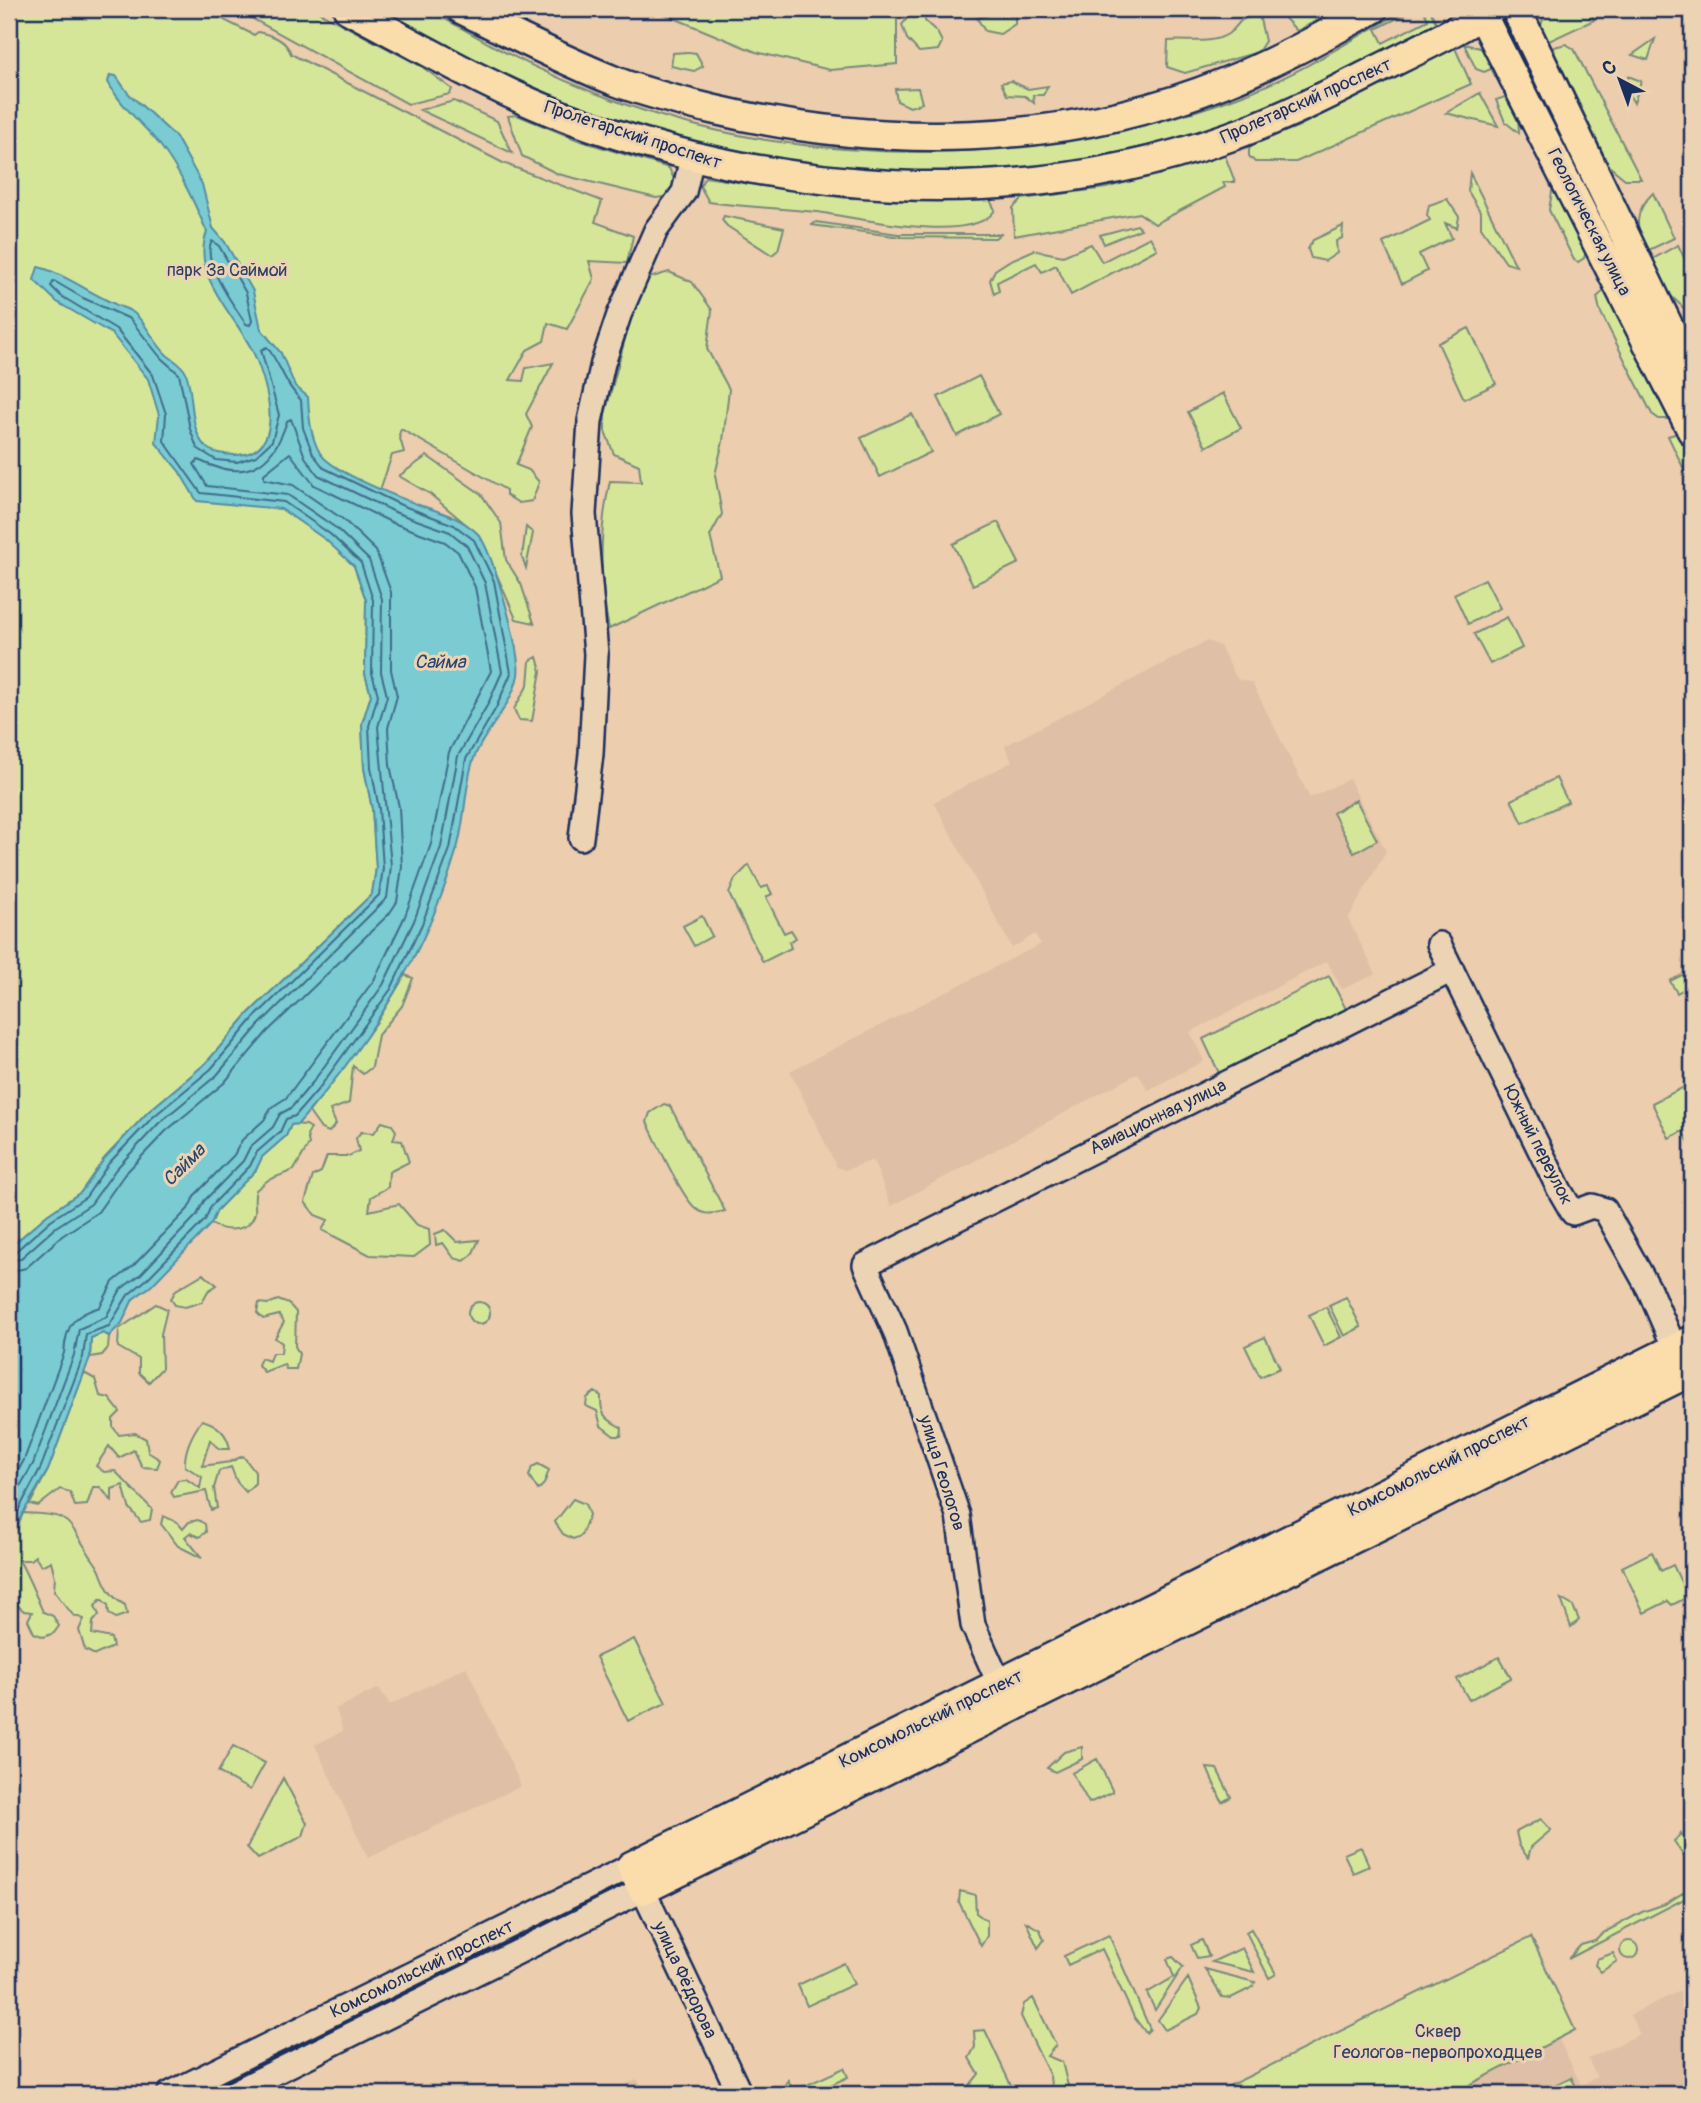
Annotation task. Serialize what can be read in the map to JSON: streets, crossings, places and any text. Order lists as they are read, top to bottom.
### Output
{
  "streets": {
    "main road": ["Пролетарский проспект", "Геологическая улица", "Комсомольский проспект"],
    "street": [
      "Авиационная улица",
      "Южный переулок",
      "улица Геологов",
      "улица Фёдорова"
    ]
  },
  "crossings": [
    ["Пролетарский проспект", "Геологическая улица"],
    ["Авиационная улица", "Южный переулок"],
    ["Авиационная улица", "улица Геологов"],
    ["Южный переулок", "Комсомольский проспект"],
    ["Комсомольский проспект", "улица Геологов"],
    ["Комсомольский проспект", "улица Фёдорова"]
  ],
  "water": ["Сайма"],
  "parks": ["парк За Саймой", "Сквер Геологов-первопроходцев"],
  "north": "top left"
}
